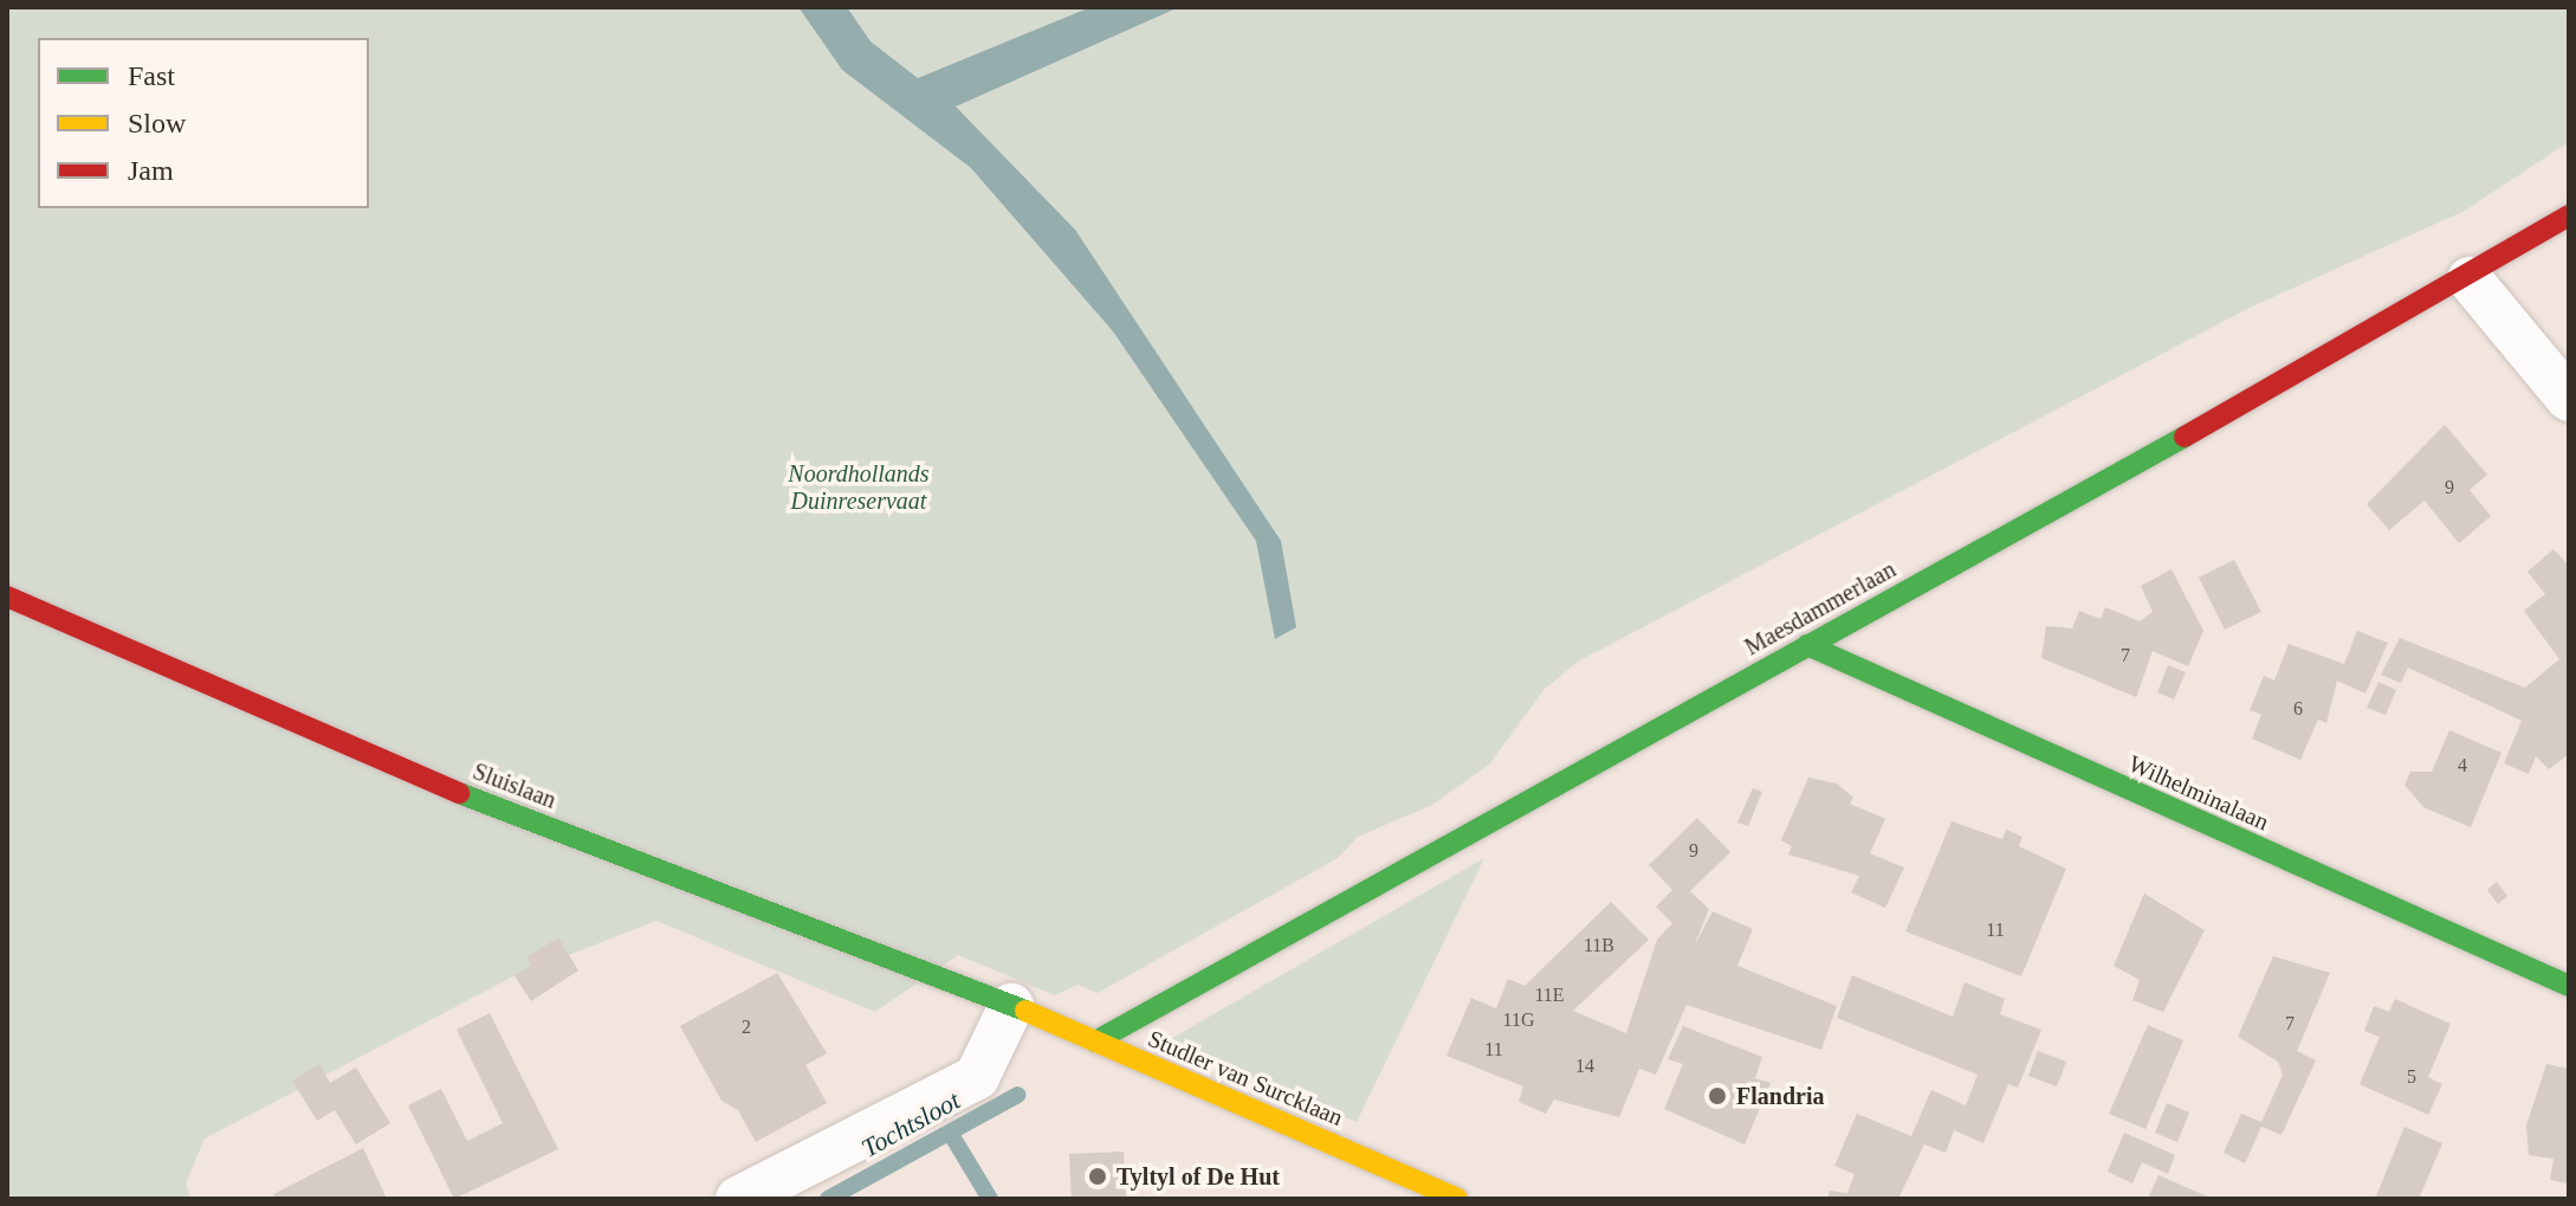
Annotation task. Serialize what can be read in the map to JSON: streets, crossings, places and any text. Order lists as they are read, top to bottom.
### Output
{
  "streets": {
    "street": [
      "Maesdammerlaan",
      "Sluislaan",
      "Wilhelminalaan",
      "Studler van Surcklaan"
    ]
  },
  "crossings": [
    ["Maesdammerlaan", "Wilhelminalaan"],
    ["Maesdammerlaan", "Studler van Surcklaan"],
    ["Sluislaan", "Studler van Surcklaan"]
  ],
  "water": ["Tochtsloot"],
  "parks": ["Noordhollands Duinreservaat"],
  "places": ["Flandria", "Tyltyl of De Hut"],
  "house_numbers": [
    "9",
    "7",
    "6",
    "4",
    "9",
    "11",
    "11B",
    "11E",
    "11G",
    "7",
    "2",
    "11",
    "14",
    "5"
  ],
  "legend": ["Fast", "Slow", "Jam"]
}
